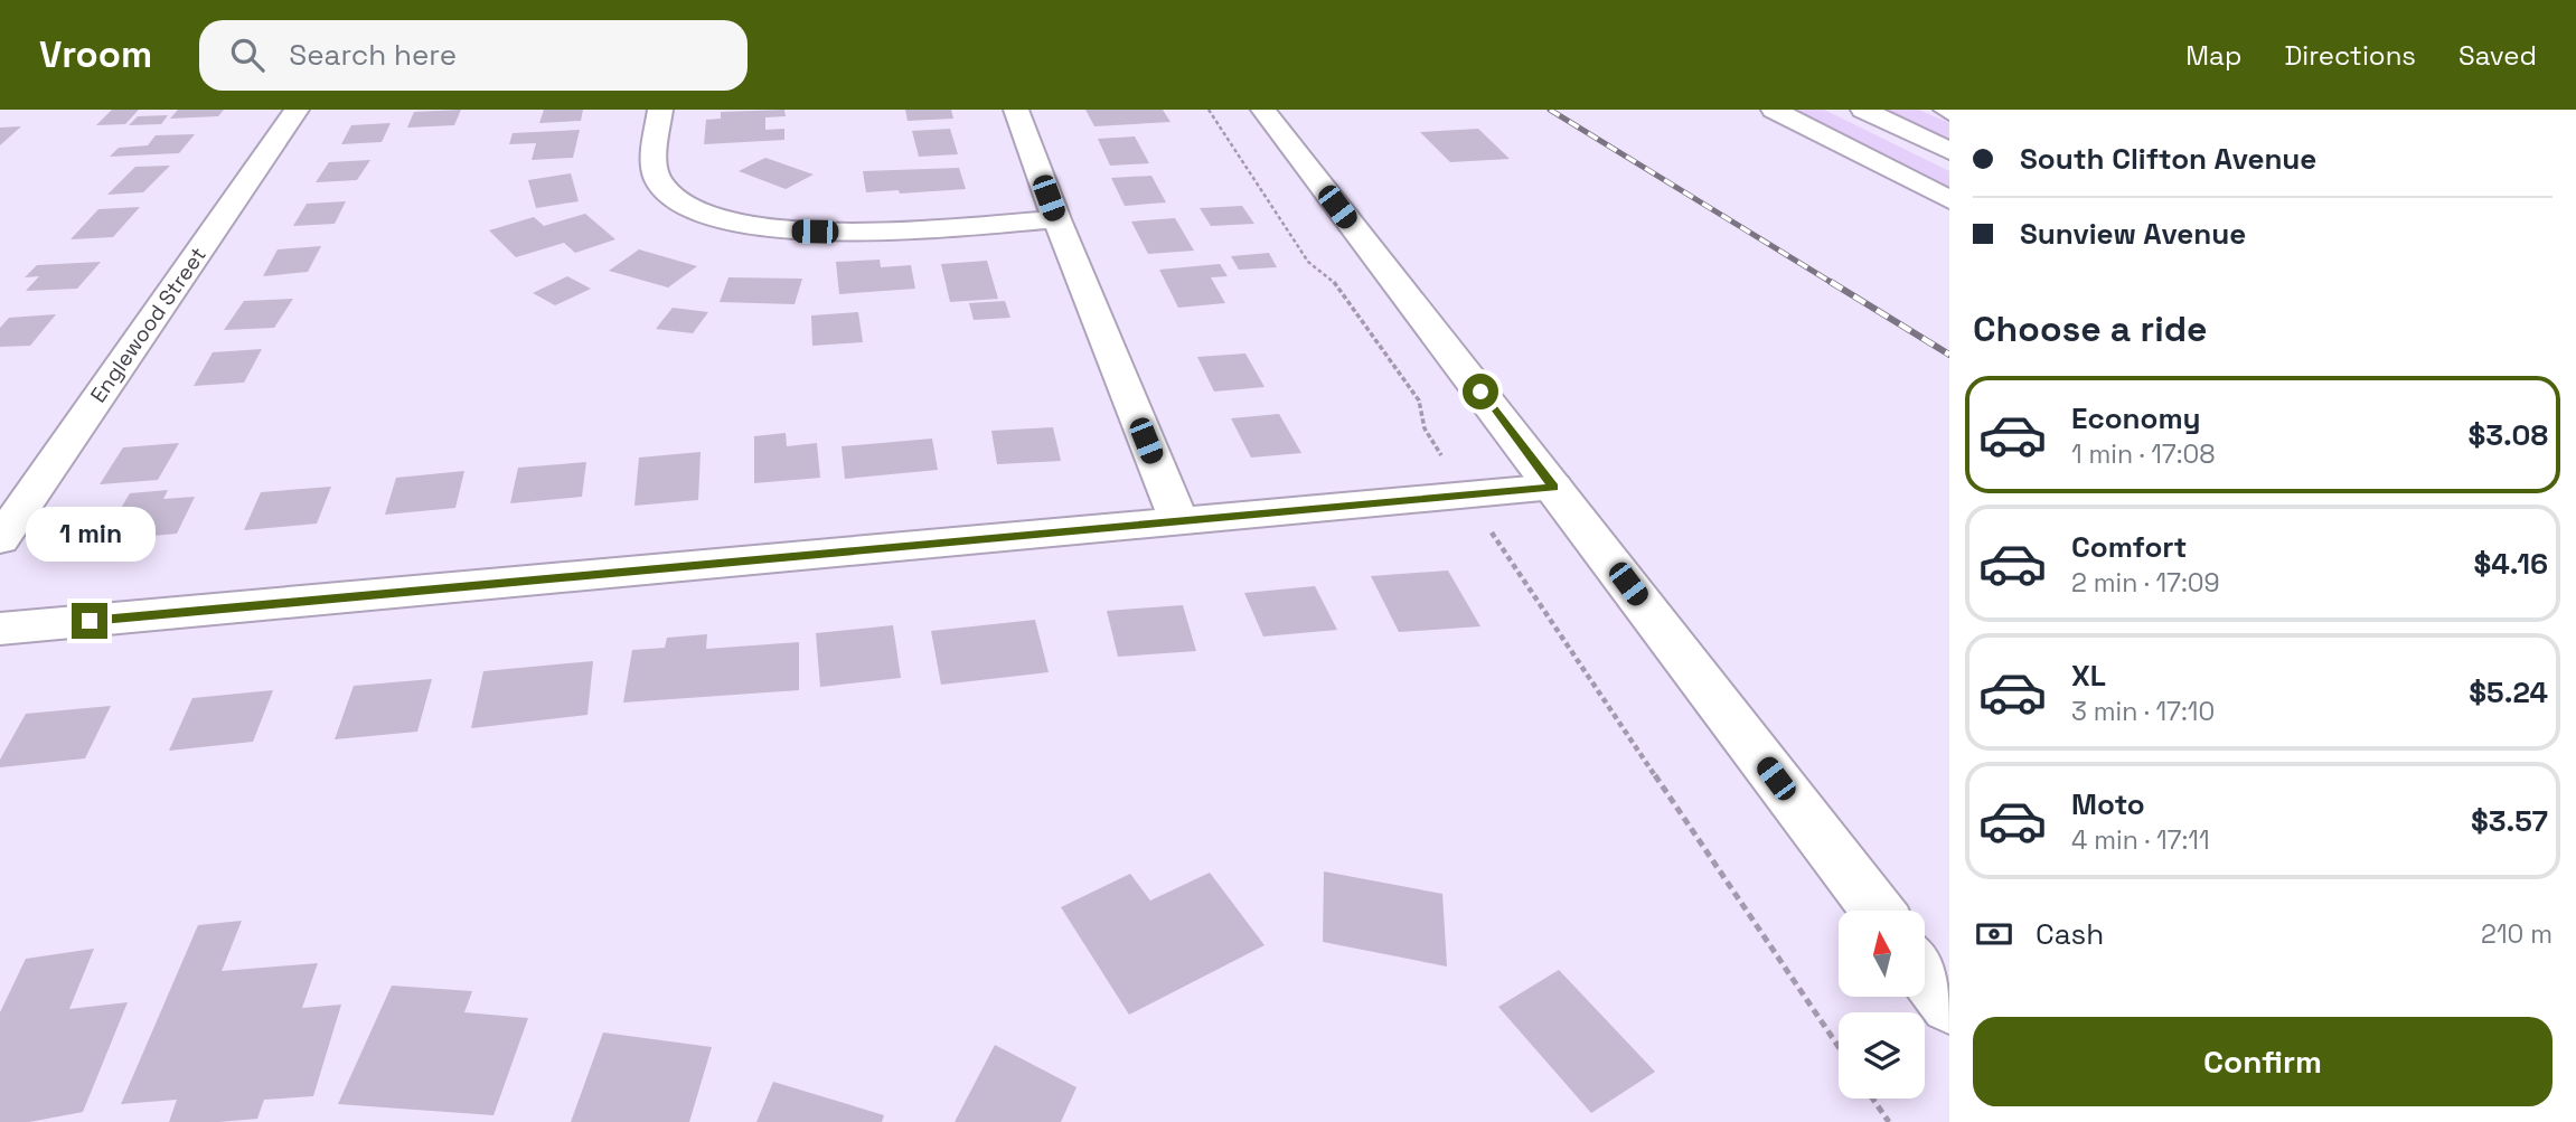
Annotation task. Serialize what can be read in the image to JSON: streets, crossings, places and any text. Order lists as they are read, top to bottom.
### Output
{
  "streets": {
    "street": ["Englewood Street"]
  },
  "north": "top",
  "page": {
    "header": "Vroom",
    "search": "Search here",
    "nav": ["Map", "Directions", "Saved"],
    "banner": ["South Clifton Avenue", "Sunview Avenue"],
    "heading": "Choose a ride",
    "list": [
      {
        "name": "Economy",
        "note": "1 min · 17:08",
        "value": "$3.08"
      },
      {
        "name": "Comfort",
        "note": "2 min · 17:09",
        "value": "$4.16"
      },
      {
        "name": "XL",
        "note": "3 min · 17:10",
        "value": "$5.24"
      },
      {
        "name": "Moto",
        "note": "4 min · 17:11",
        "value": "$3.57"
      }
    ],
    "bubble": "1 min",
    "pay": ["Cash", "210 m"],
    "buttons": "Confirm"
  }
}
